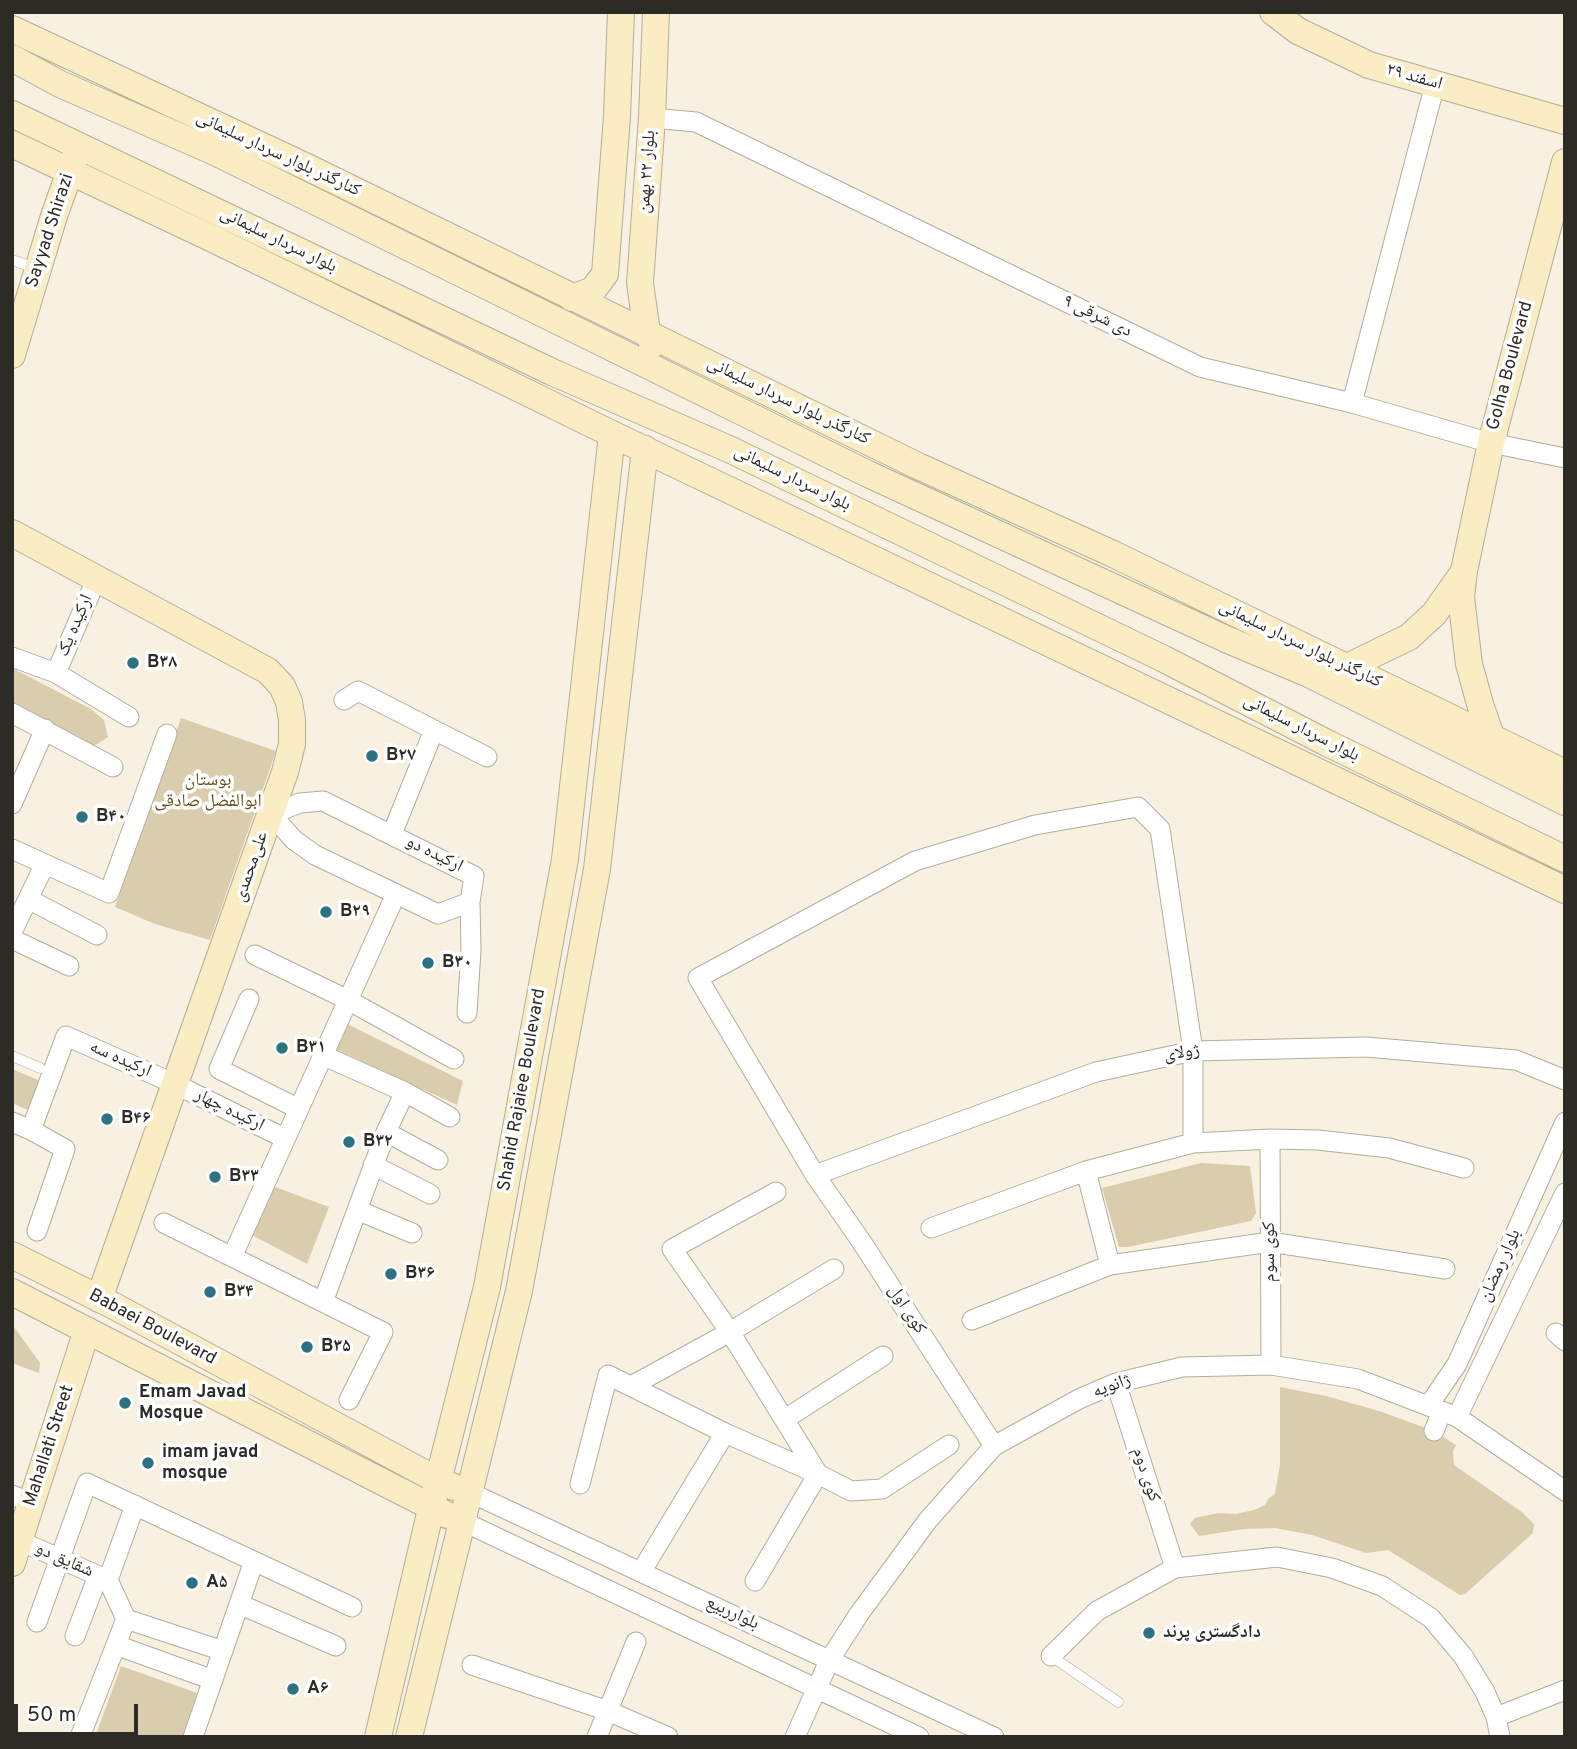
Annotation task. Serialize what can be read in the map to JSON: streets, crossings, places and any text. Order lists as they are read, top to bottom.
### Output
{
  "streets": {
    "main road": [
      "۲۹ اسفند",
      "کنارگذر بلوار سردار سلیمانی",
      "بلوار ۲۲ بهمن",
      "Sayyad Shirazi",
      "بلوار سردار سلیمانی",
      "Golha Boulevard",
      "علی‌محمدی",
      "Shahid Rajaiee Boulevard",
      "Babaei Boulevard",
      "Mahallati Street"
    ],
    "street": [
      "۹ دی شرقی",
      "ارکیده یک",
      "ارکیده دو",
      "ژولای",
      "ارکیده سه",
      "ارکیده چهار",
      "کوی سوم",
      "بلوار رمضان",
      "کوی اول",
      "ژانویه",
      "کوی دوم",
      "شقایق دو",
      "بلوارربیع"
    ]
  },
  "crossings": [
    ["کنارگذر بلوار سردار سلیمانی", "بلوار ۲۲ بهمن"],
    ["کنارگذر بلوار سردار سلیمانی", "Golha Boulevard"],
    ["بلوار ۲۲ بهمن", "۹ دی شرقی"],
    ["Sayyad Shirazi", "بلوار سردار سلیمانی"],
    ["۹ دی شرقی", "Golha Boulevard"],
    ["ارکیده یک", "علی‌محمدی"],
    ["ارکیده دو", "علی‌محمدی"],
    ["علی‌محمدی", "ارکیده سه"],
    ["علی‌محمدی", "ارکیده چهار"],
    ["علی‌محمدی", "Babaei Boulevard"],
    ["ژولای", "کوی اول"],
    ["ارکیده سه", "ارکیده چهار"],
    ["Shahid Rajaiee Boulevard", "Babaei Boulevard"],
    ["Shahid Rajaiee Boulevard", "بلوارربیع"],
    ["کوی سوم", "ژانویه"],
    ["بلوار رمضان", "ژانویه"],
    ["کوی اول", "ژانویه"],
    ["Babaei Boulevard", "Mahallati Street"],
    ["Babaei Boulevard", "بلوارربیع"],
    ["ژانویه", "کوی دوم"],
    ["ژانویه", "بلوارربیع"],
    ["Mahallati Street", "شقایق دو"]
  ],
  "parks": ["بوستان ابوالفضل صادقی"],
  "places": [
    "B۳۸",
    "B۲۷",
    "B۴۰",
    "B۲۹",
    "B۳۰",
    "B۳۱",
    "B۴۶",
    "B۳۲",
    "B۳۳",
    "B۳۶",
    "B۳۴",
    "B۳۵",
    "Emam Javad Mosque",
    "imam javad mosque",
    "A۵",
    "دادگستری پرند",
    "A۶"
  ],
  "scale_bar": "50 m"
}
